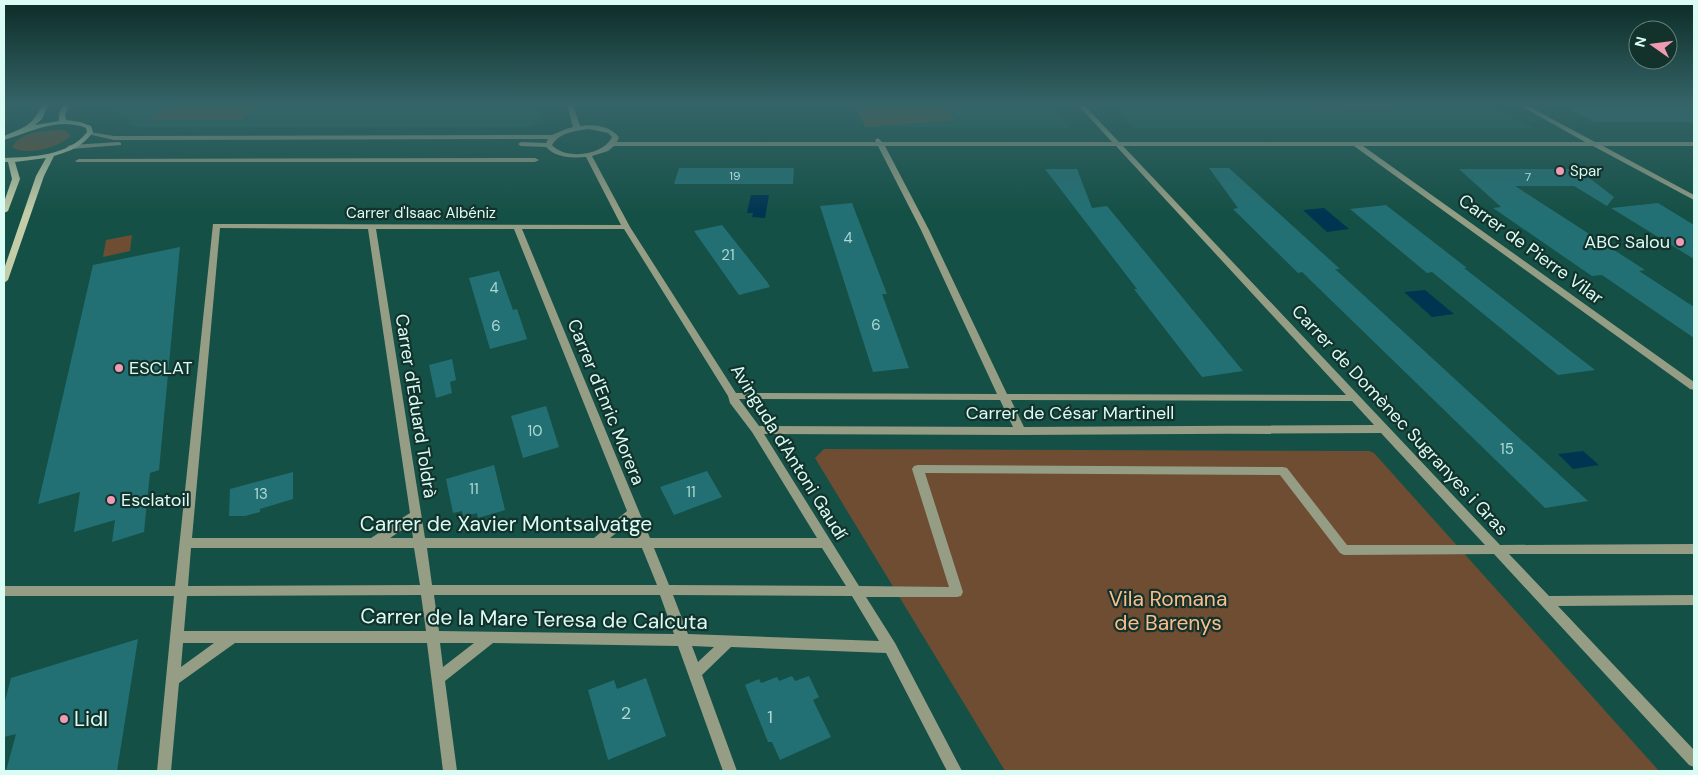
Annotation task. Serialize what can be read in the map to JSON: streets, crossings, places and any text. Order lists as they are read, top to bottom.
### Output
{
  "streets": {
    "street": [
      "Carrer d'Isaac Albéniz",
      "Carrer de Pierre Vilar",
      "Carrer d'Enric Morera",
      "Carrer d'Eduard Toldrà",
      "Carrer de César Martinell",
      "Carrer de Domènec Sugranyes i Gras",
      "Avinguda d'Antoni Gaudí",
      "Carrer de Xavier Montsalvatge",
      "Carrer de la Mare Teresa de Calcuta"
    ]
  },
  "crossings": [
    ["Carrer d'Isaac Albéniz", "Carrer d'Enric Morera"],
    ["Carrer d'Isaac Albéniz", "Carrer d'Eduard Toldrà"],
    ["Carrer d'Isaac Albéniz", "Avinguda d'Antoni Gaudí"],
    ["Carrer d'Isaac Albéniz", "Carrer de Xavier Montsalvatge"],
    ["Carrer d'Enric Morera", "Carrer de Xavier Montsalvatge"],
    ["Carrer d'Enric Morera", "Carrer de la Mare Teresa de Calcuta"],
    ["Carrer d'Eduard Toldrà", "Carrer de Xavier Montsalvatge"],
    ["Carrer d'Eduard Toldrà", "Carrer de la Mare Teresa de Calcuta"],
    ["Carrer de César Martinell", "Carrer de Domènec Sugranyes i Gras"],
    ["Carrer de César Martinell", "Avinguda d'Antoni Gaudí"],
    ["Avinguda d'Antoni Gaudí", "Carrer de Xavier Montsalvatge"],
    ["Avinguda d'Antoni Gaudí", "Carrer de la Mare Teresa de Calcuta"]
  ],
  "parks": ["Vila Romana de Barenys"],
  "places": [
    "Spar",
    "ABC Salou",
    "ESCLAT",
    "Esclatoil",
    "Lidl"
  ],
  "house_numbers": [
    "19",
    "7",
    "4",
    "21",
    "4",
    "6",
    "6",
    "10",
    "15",
    "11",
    "11",
    "13",
    "2",
    "1"
  ],
  "north": "left"
}
